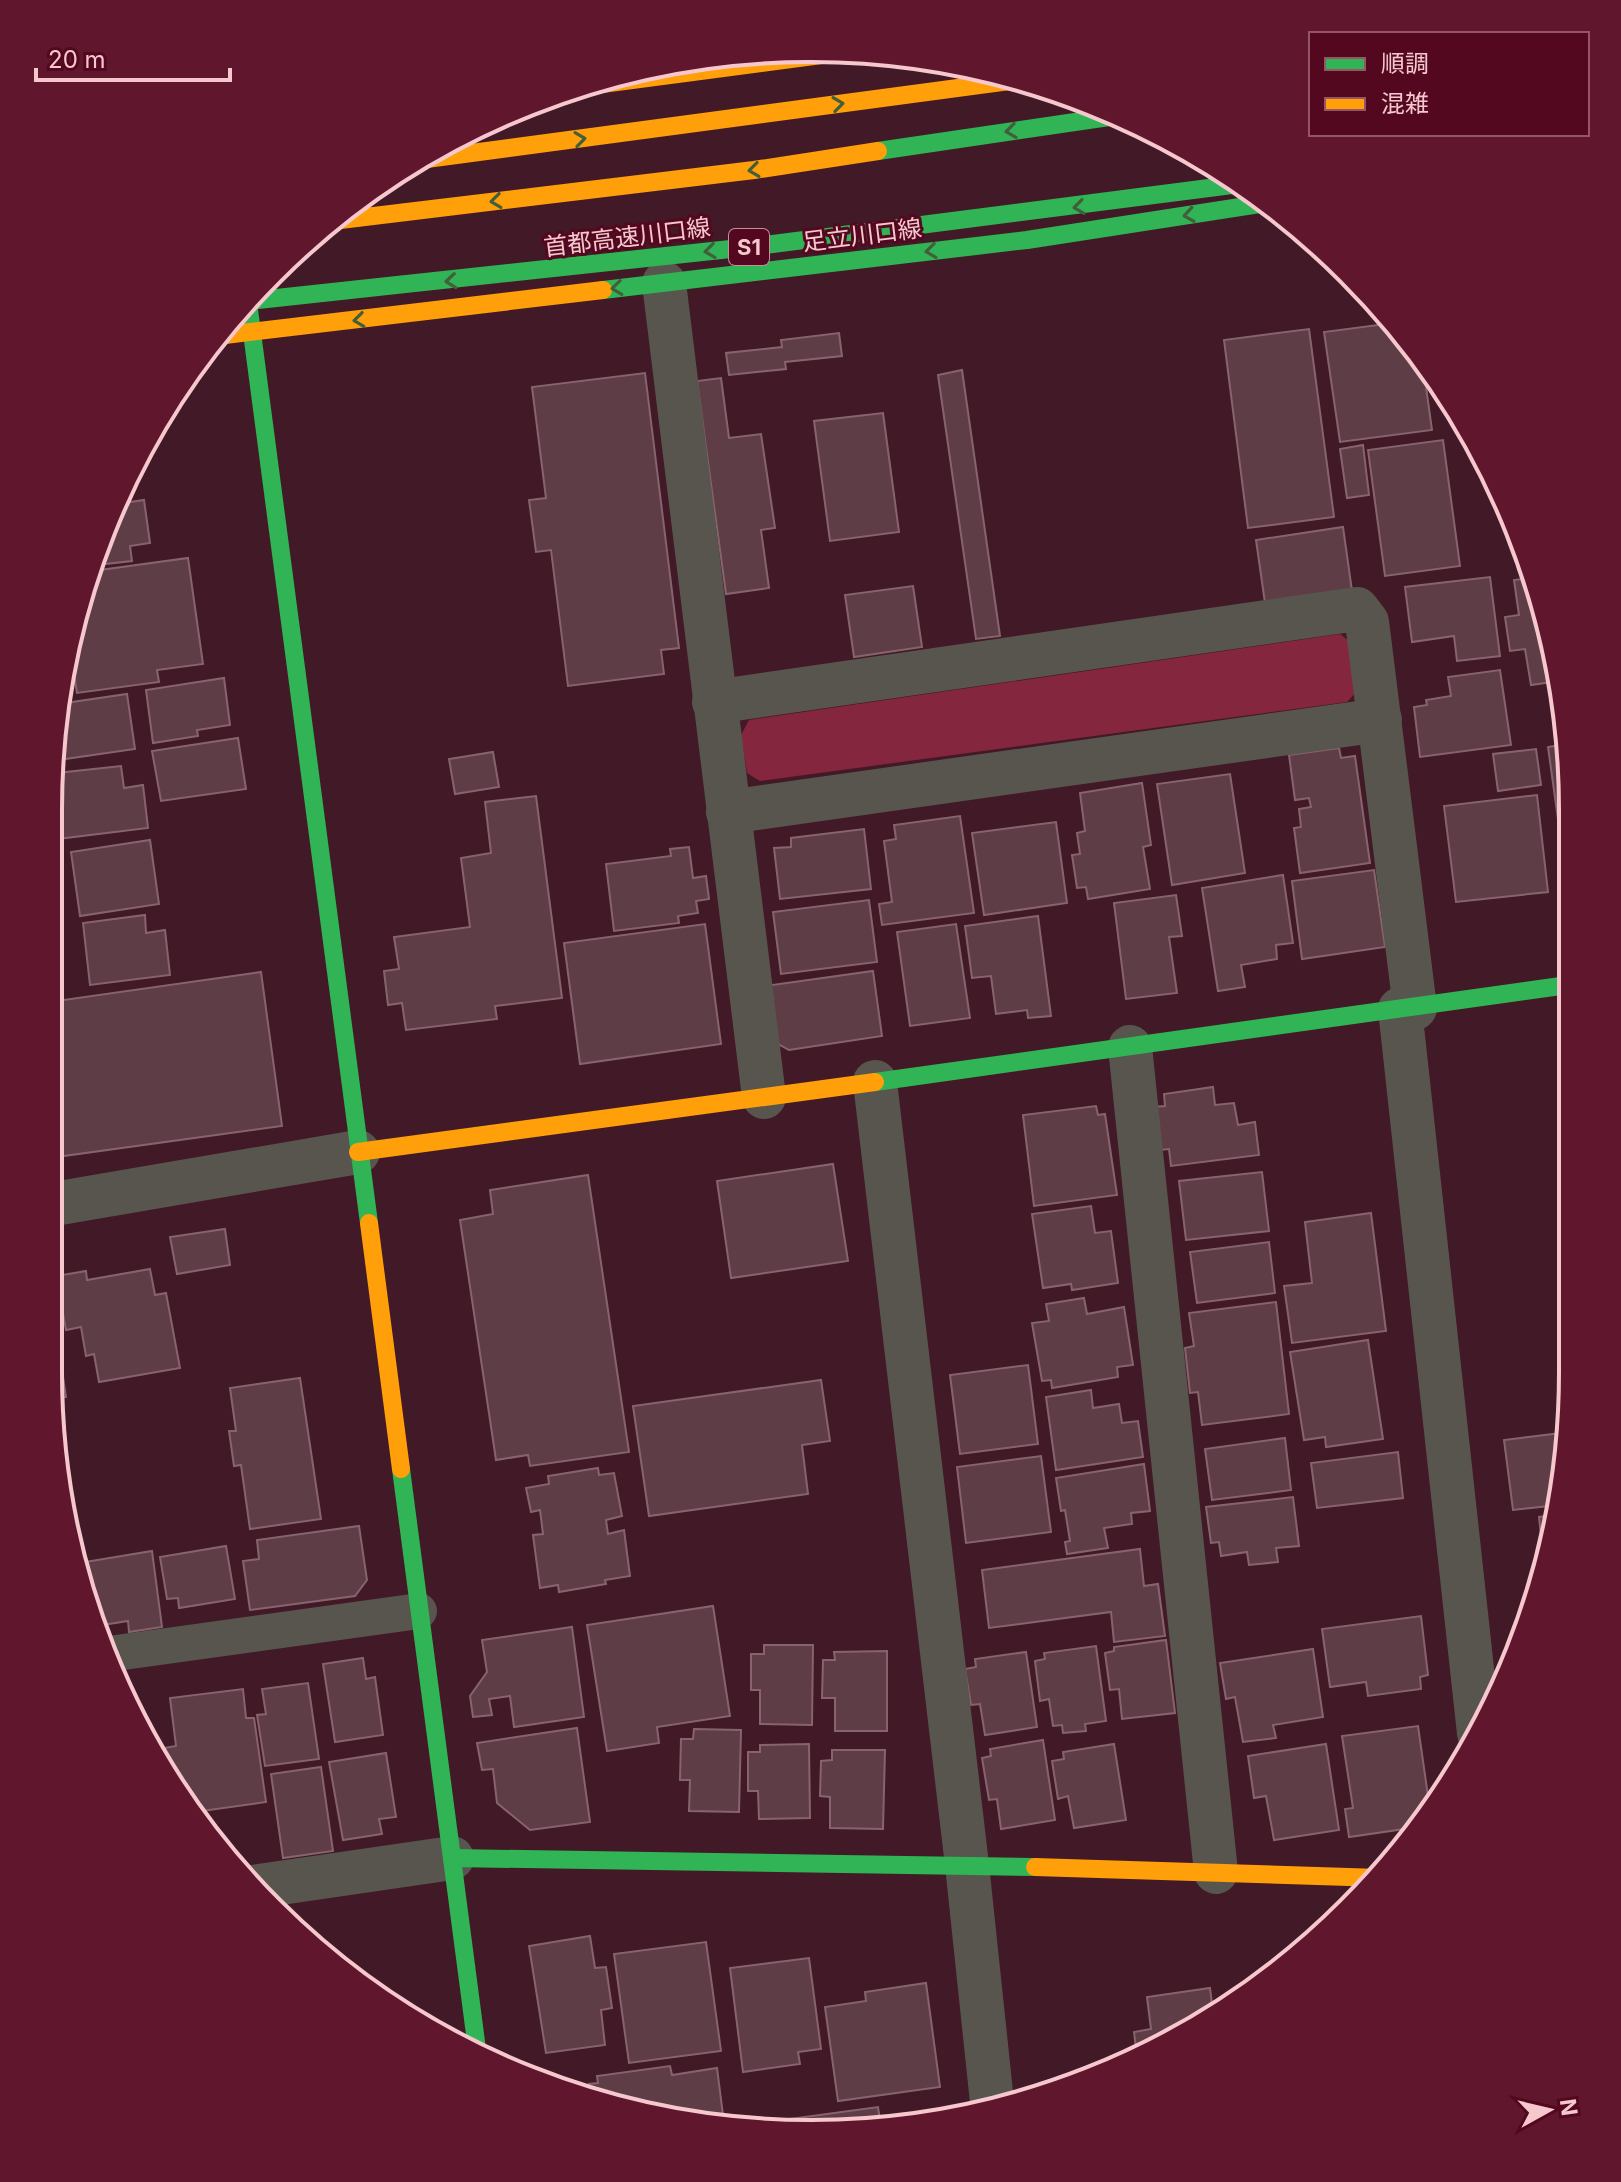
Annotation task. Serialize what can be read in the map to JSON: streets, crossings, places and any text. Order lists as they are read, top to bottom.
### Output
{
  "streets": {
    "main road": ["足立川口線", "首都高速川口線", "S1"]
  },
  "legend": ["順調", "混雑"],
  "scale_bar": "20 m",
  "north": "right"
}
